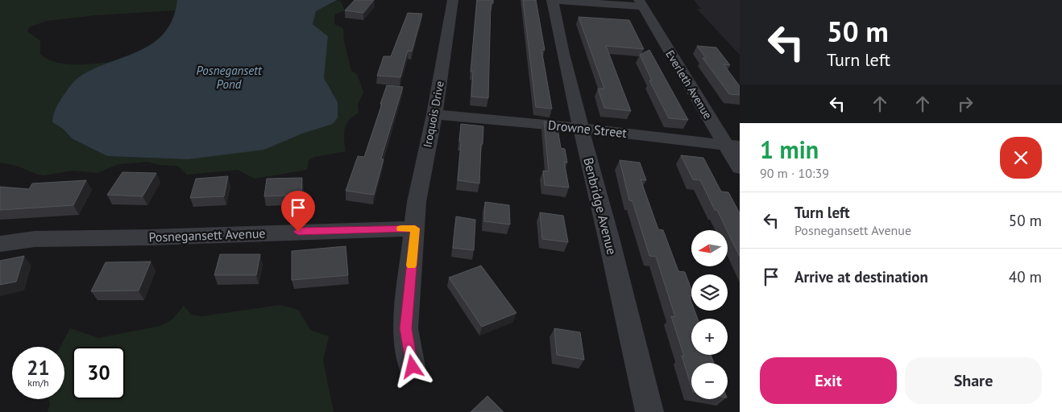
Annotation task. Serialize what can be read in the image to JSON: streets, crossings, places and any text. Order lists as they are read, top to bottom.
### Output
{
  "streets": {
    "street": [
      "Everleth Avenue",
      "Iroquois Drive",
      "Drowne Street",
      "Benbridge Avenue",
      "Posnegansett Avenue"
    ]
  },
  "crossings": [
    ["Everleth Avenue", "Drowne Street"],
    ["Iroquois Drive", "Drowne Street"],
    ["Iroquois Drive", "Posnegansett Avenue"],
    ["Drowne Street", "Benbridge Avenue"]
  ],
  "water": ["Posnegansett Pond"],
  "north": "left",
  "page": {
    "turn": ["50 m", "Turn left"],
    "heading": ["1 min", "90 m · 10:39"],
    "list": [
      {
        "name": "Turn left",
        "note": "Posnegansett Avenue",
        "value": "50 m"
      },
      {
        "name": "Arrive at destination",
        "value": "40 m"
      }
    ],
    "map_buttons": ["+", "−"],
    "speed": "21 km/h",
    "limit": "30",
    "buttons": ["Exit", "Share"]
  }
}
